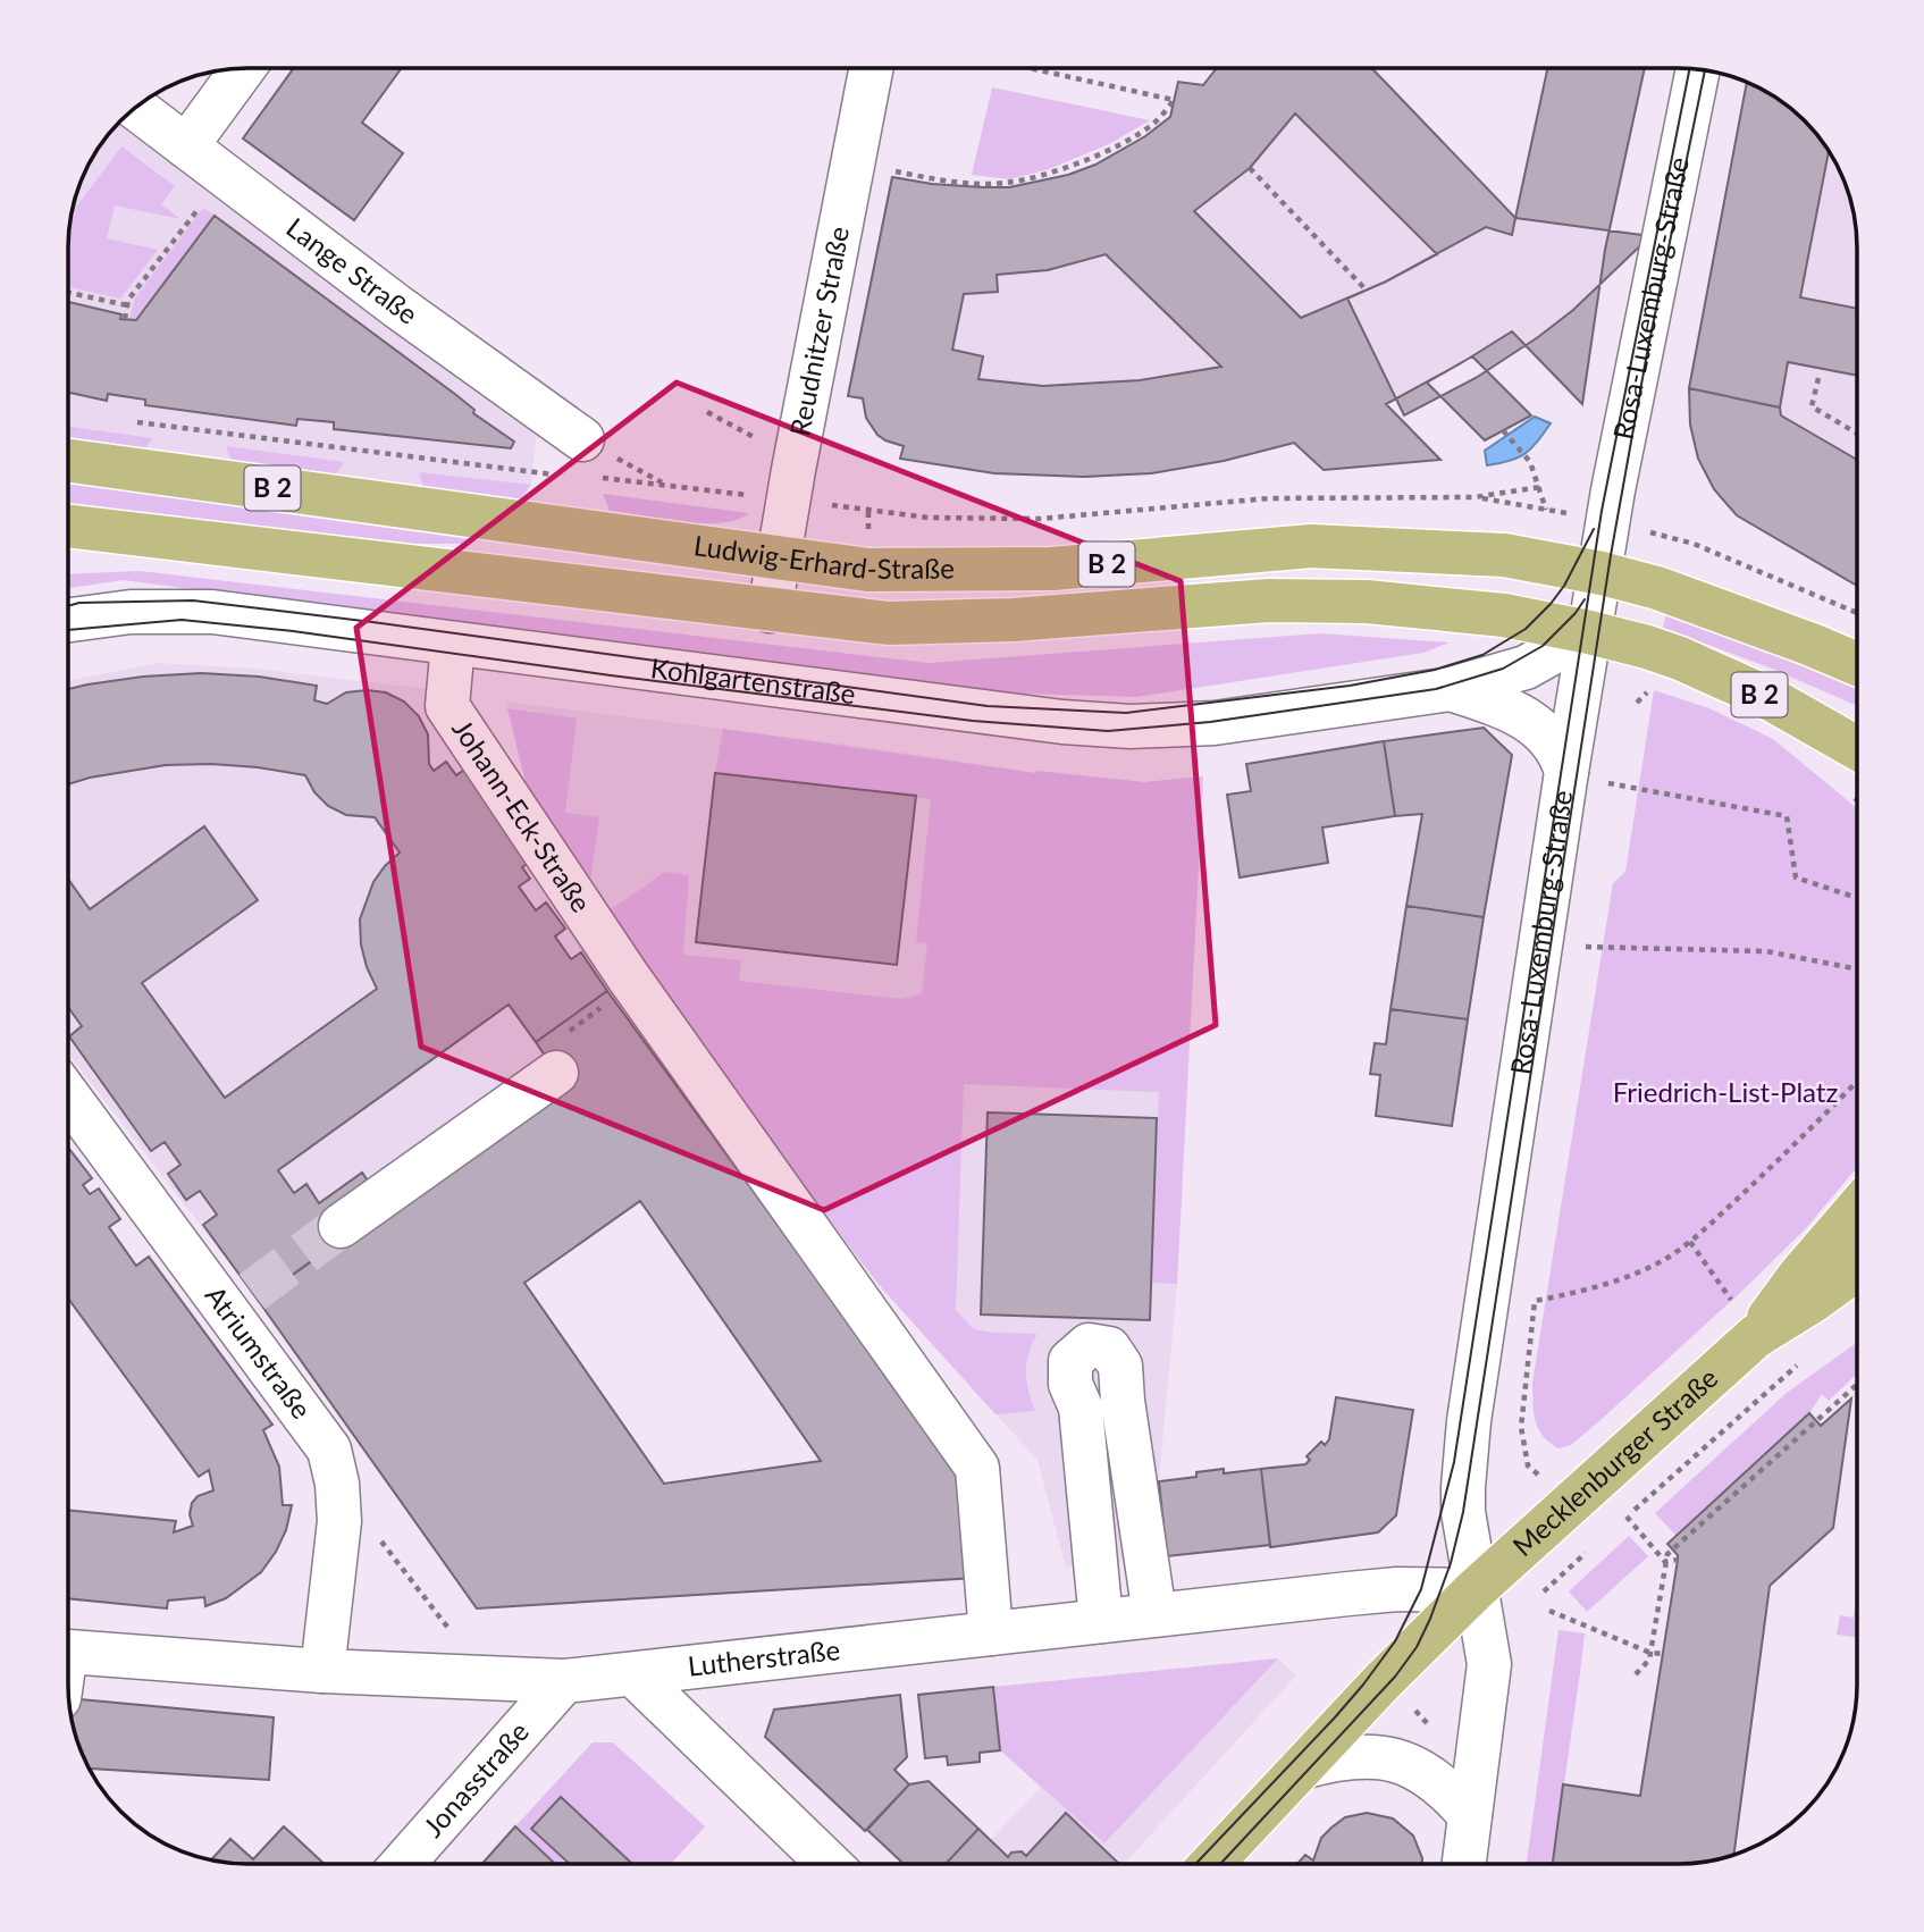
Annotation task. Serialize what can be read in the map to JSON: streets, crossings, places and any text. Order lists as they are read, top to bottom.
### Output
{
  "streets": {
    "main road": ["B 2", "Ludwig-Erhard-Straße", "Mecklenburger Straße"],
    "street": [
      "Lange Straße",
      "Rosa-Luxemburg-Straße",
      "Reudnitzer Straße",
      "Kohlgartenstraße",
      "Johann-Eck-Straße",
      "Atriumstraße",
      "Lutherstraße",
      "Jonasstraße"
    ]
  },
  "crossings": [
    ["Rosa-Luxemburg-Straße", "B 2"],
    ["Rosa-Luxemburg-Straße", "Ludwig-Erhard-Straße"],
    ["Rosa-Luxemburg-Straße", "Kohlgartenstraße"],
    ["Rosa-Luxemburg-Straße", "Mecklenburger Straße"],
    ["Rosa-Luxemburg-Straße", "Lutherstraße"],
    ["Reudnitzer Straße", "Ludwig-Erhard-Straße"],
    ["B 2", "Ludwig-Erhard-Straße"],
    ["B 2", "Kohlgartenstraße"],
    ["Ludwig-Erhard-Straße", "Kohlgartenstraße"],
    ["Kohlgartenstraße", "Johann-Eck-Straße"],
    ["Johann-Eck-Straße", "Lutherstraße"],
    ["Atriumstraße", "Lutherstraße"],
    ["Mecklenburger Straße", "Lutherstraße"],
    ["Lutherstraße", "Jonasstraße"]
  ],
  "parks": ["Friedrich-List-Platz"]
}
